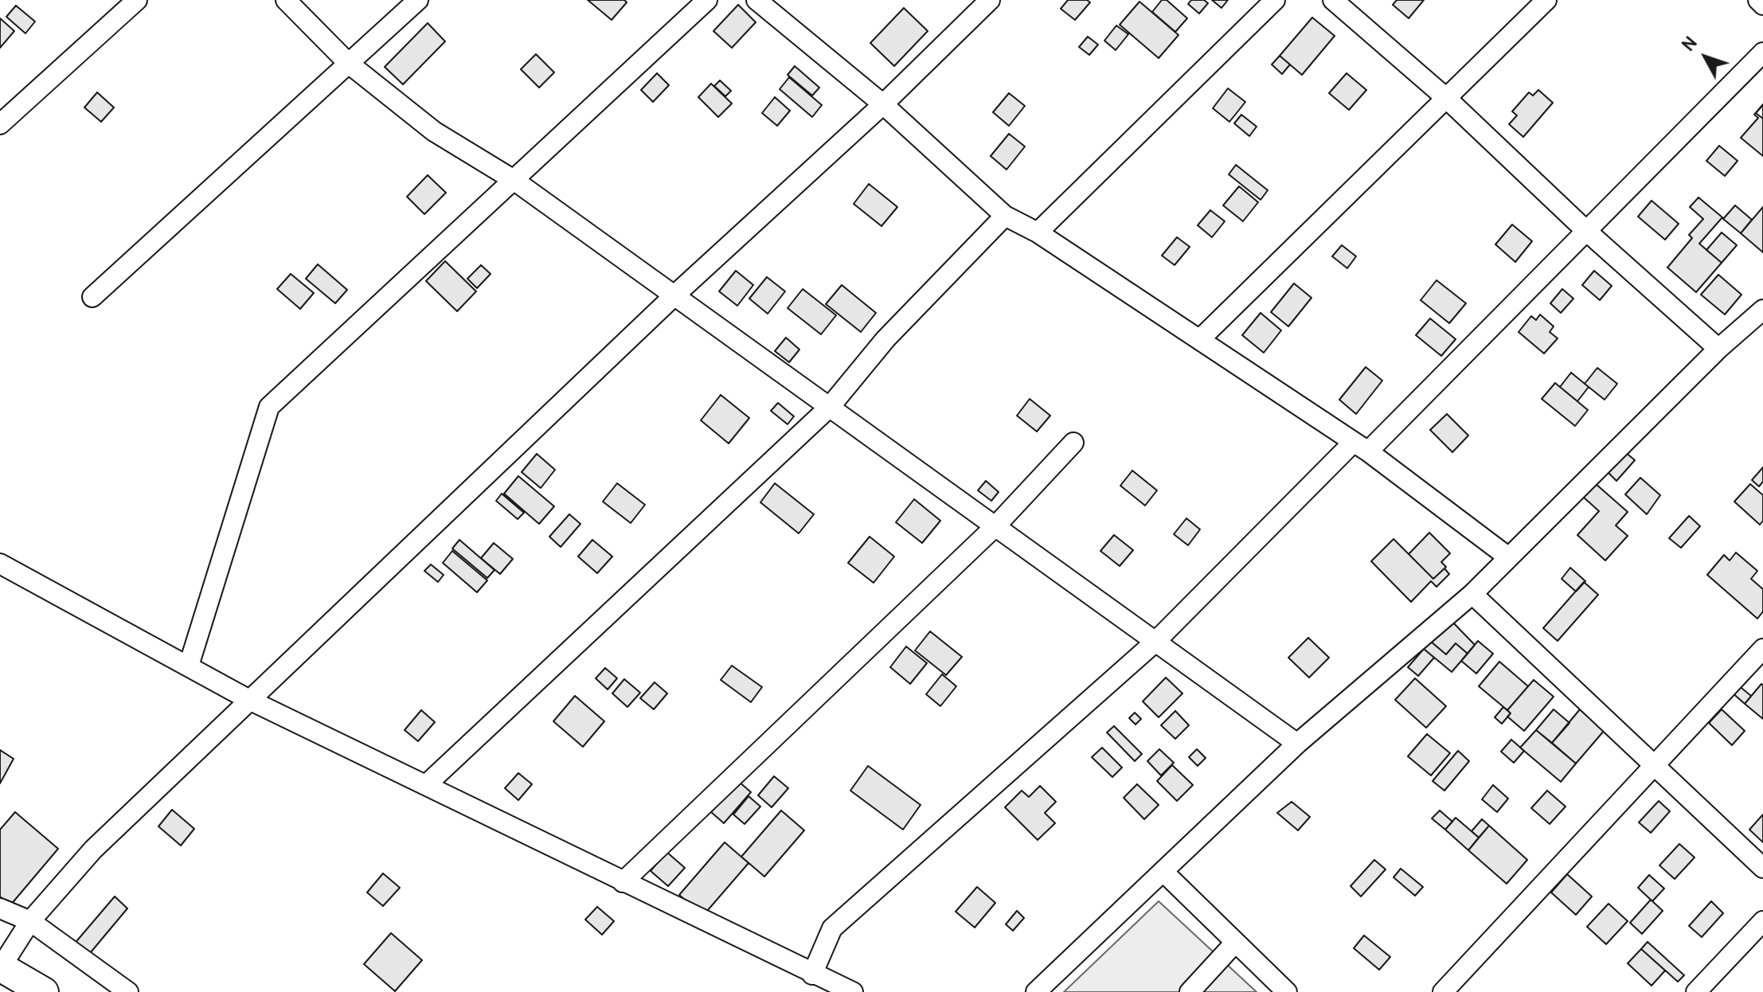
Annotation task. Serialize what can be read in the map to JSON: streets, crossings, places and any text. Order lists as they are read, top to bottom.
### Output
{
  "north": "top left"
}
